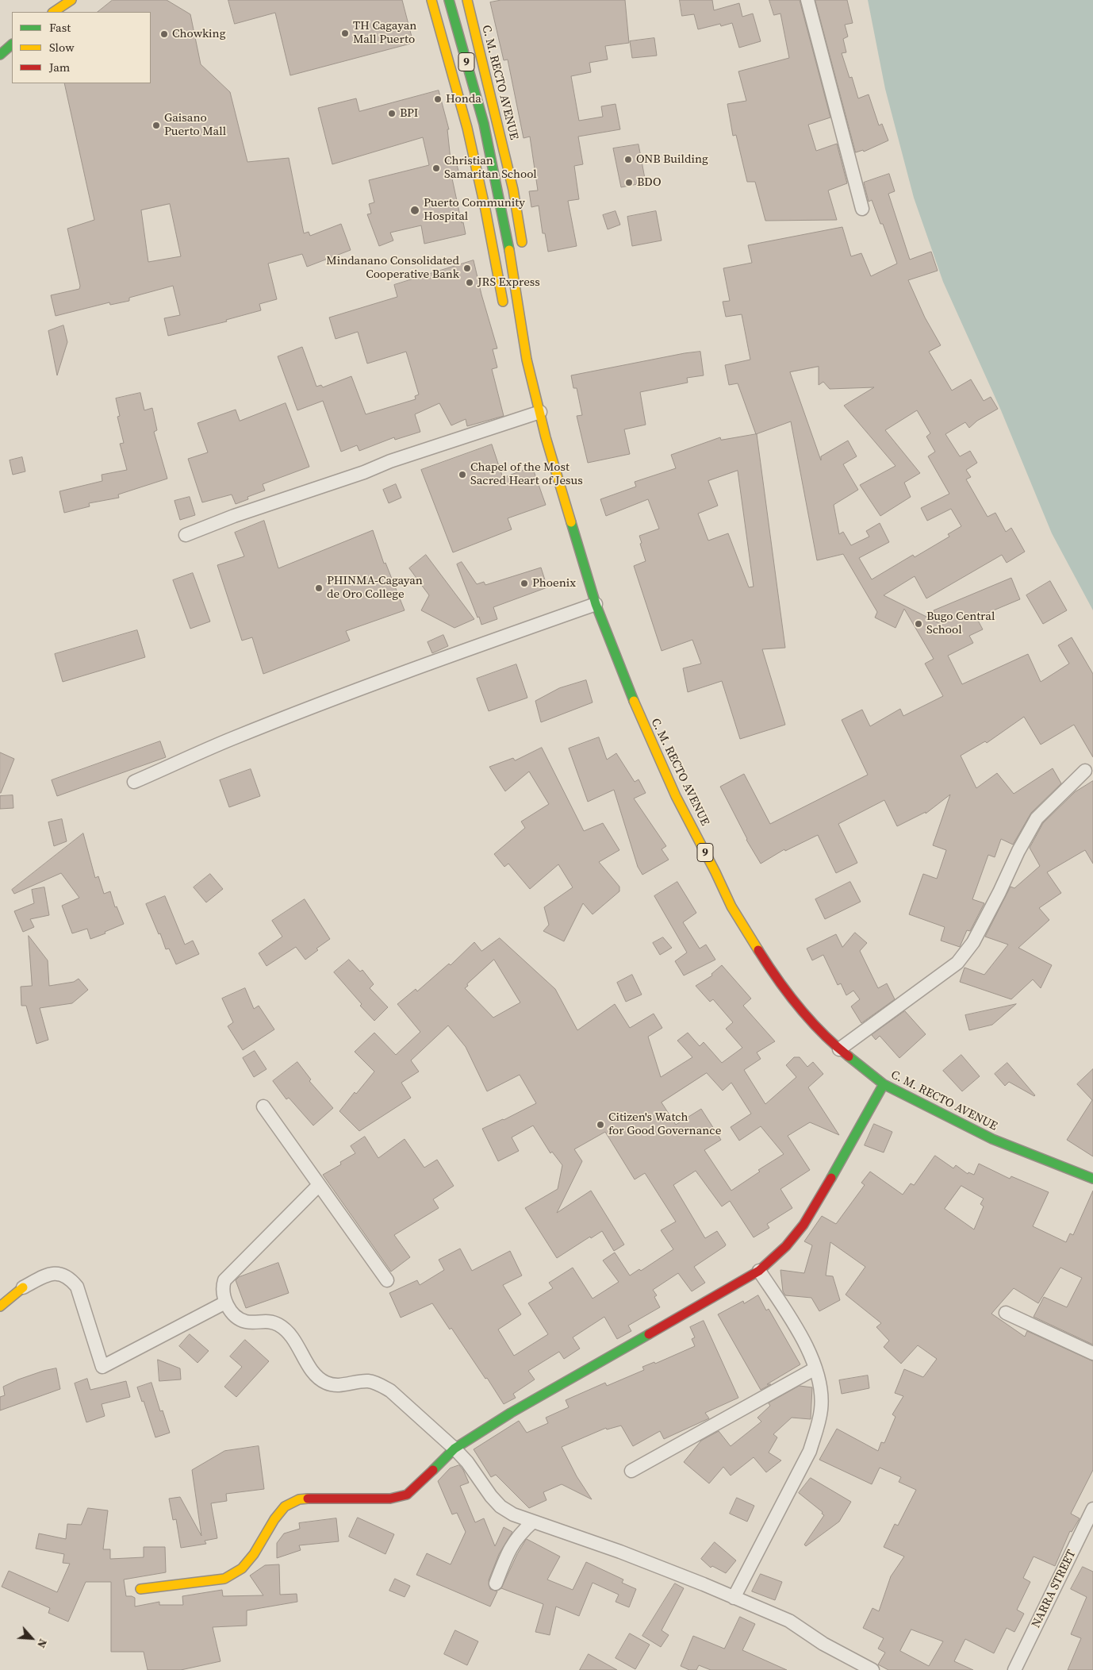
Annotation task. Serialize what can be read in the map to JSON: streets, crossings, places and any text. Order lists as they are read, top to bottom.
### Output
{
  "streets": {
    "main road": ["9", "C. M. RECTO AVENUE"],
    "street": ["NARRA STREET"]
  },
  "places": [
    "TH Cagayan Mall Puerto",
    "Chowking",
    "Honda",
    "BPI",
    "Gaisano Puerto Mall",
    "ONB Building",
    "Christian Samaritan School",
    "BDO",
    "Puerto Community Hospital",
    "Mindanano Consolidated Cooperative Bank",
    "JRS Express",
    "Chapel of the Most Sacred Heart of Jesus",
    "Phoenix",
    "PHINMA-Cagayan de Oro College",
    "Bugo Central School",
    "Citizen's Watch for Good Governance"
  ],
  "legend": ["Fast", "Slow", "Jam"],
  "north": "bottom right"
}
